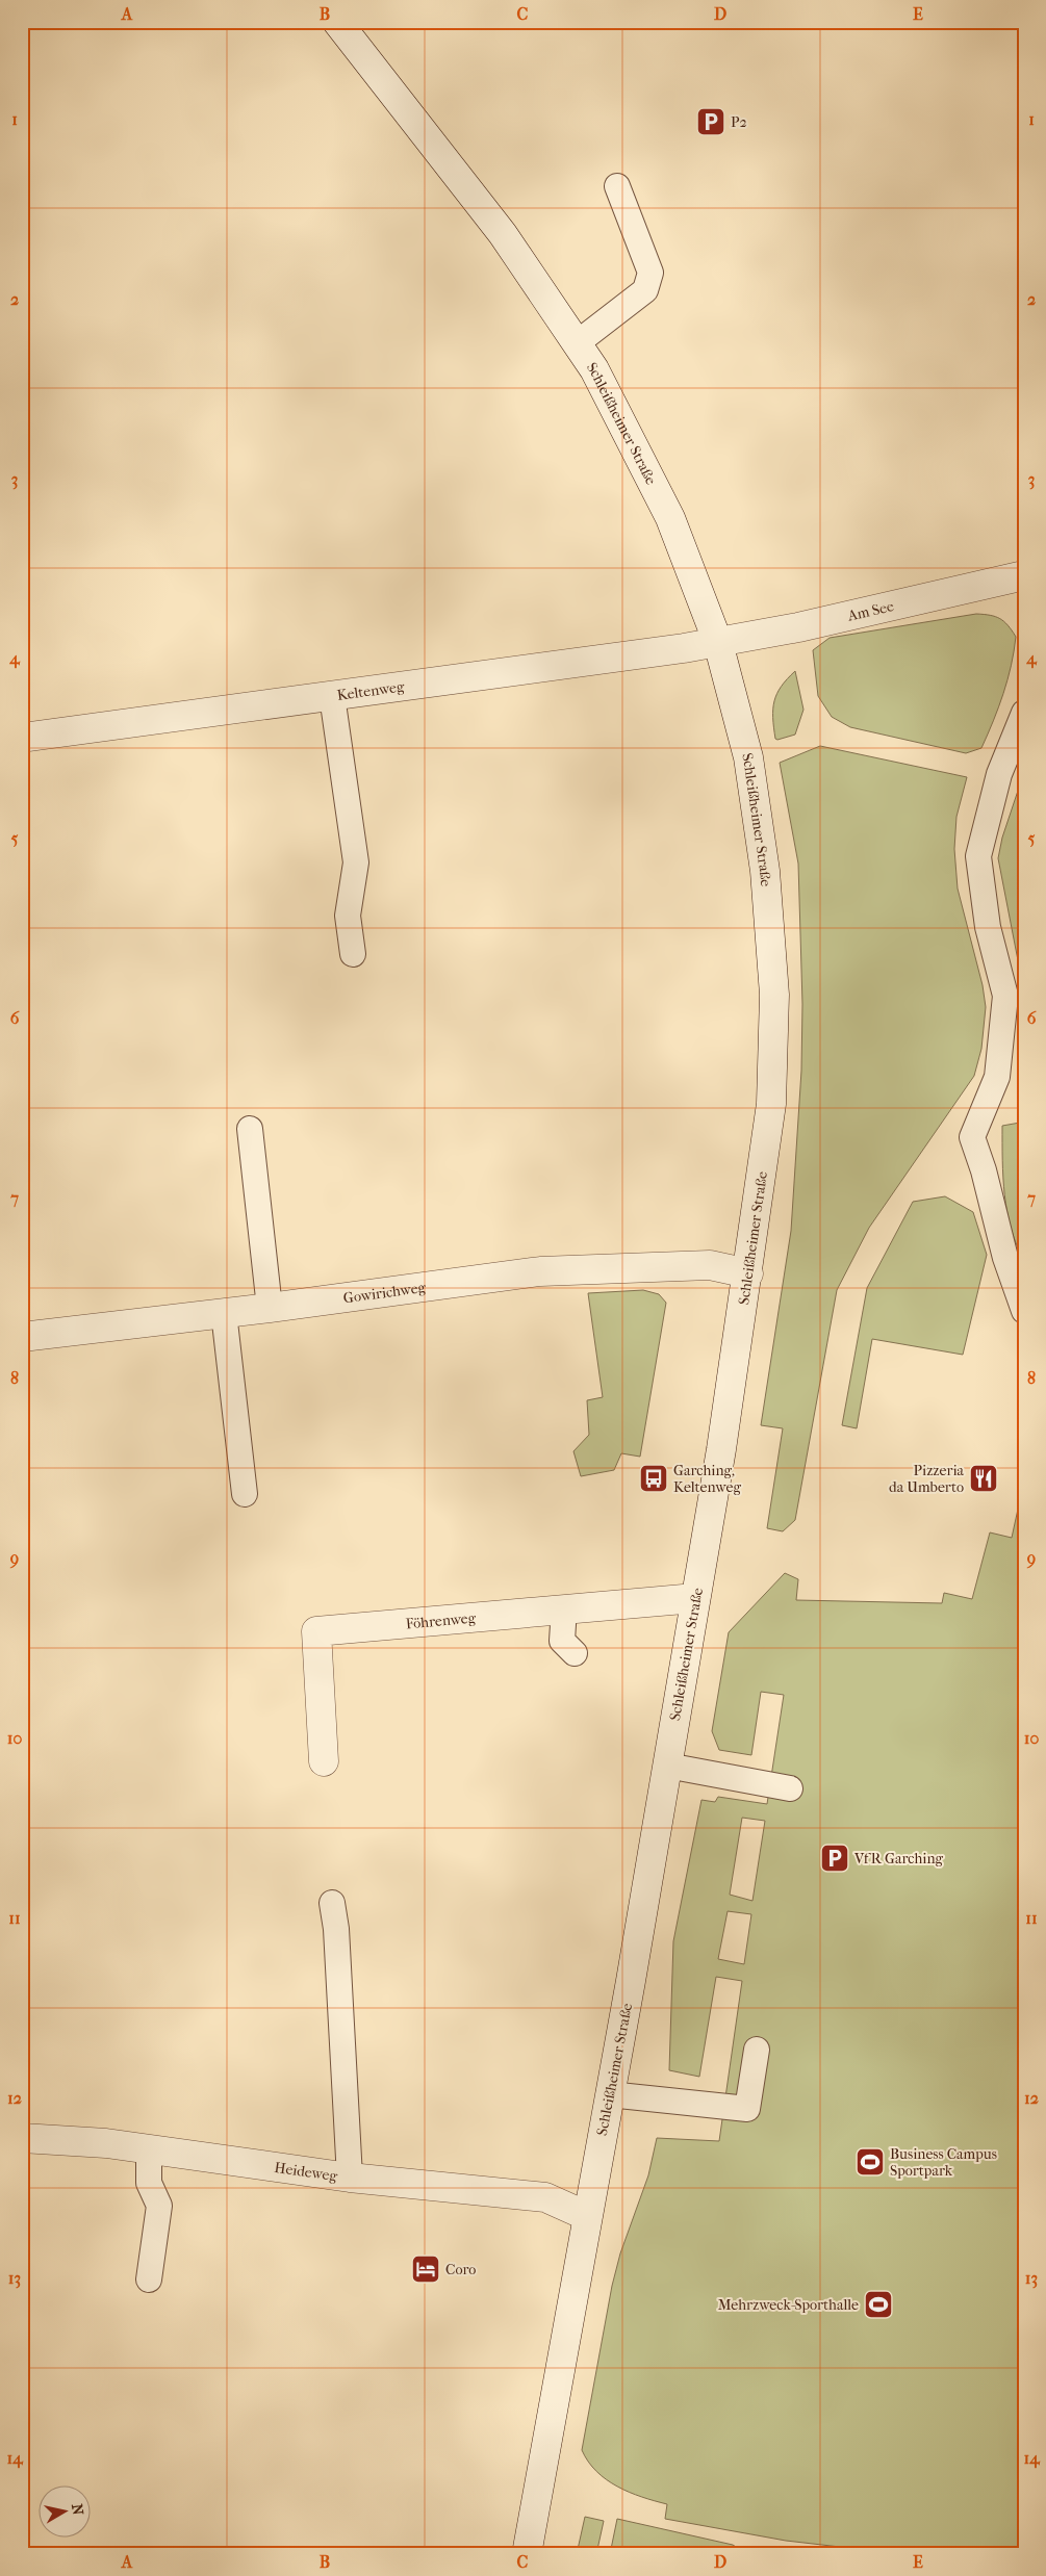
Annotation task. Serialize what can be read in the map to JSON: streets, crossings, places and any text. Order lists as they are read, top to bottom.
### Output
{
  "streets": {
    "street": [
      "Schleißheimer Straße",
      "Am See",
      "Keltenweg",
      "Gowirichweg",
      "Föhrenweg",
      "Heideweg"
    ]
  },
  "crossings": [
    ["Schleißheimer Straße", "Am See"],
    ["Schleißheimer Straße", "Keltenweg"],
    ["Schleißheimer Straße", "Gowirichweg"],
    ["Schleißheimer Straße", "Föhrenweg"],
    ["Schleißheimer Straße", "Heideweg"],
    ["Am See", "Keltenweg"]
  ],
  "places": {
    "parking": ["P2", "VfR Garching"],
    "bus stop": ["Garching, Keltenweg"],
    "restaurant": ["Pizzeria da Umberto"],
    "sports": ["Business Campus Sportpark", "Mehrzweck-Sporthalle"],
    "hotel": ["Coro"]
  },
  "north": "right",
  "grid": {
    "columns": [
      "A",
      "B",
      "C",
      "D",
      "E"
    ],
    "rows": [
      "1",
      "2",
      "3",
      "4",
      "5",
      "6",
      "7",
      "8",
      "9",
      "10",
      "11",
      "12",
      "13",
      "14"
    ]
  }
}
